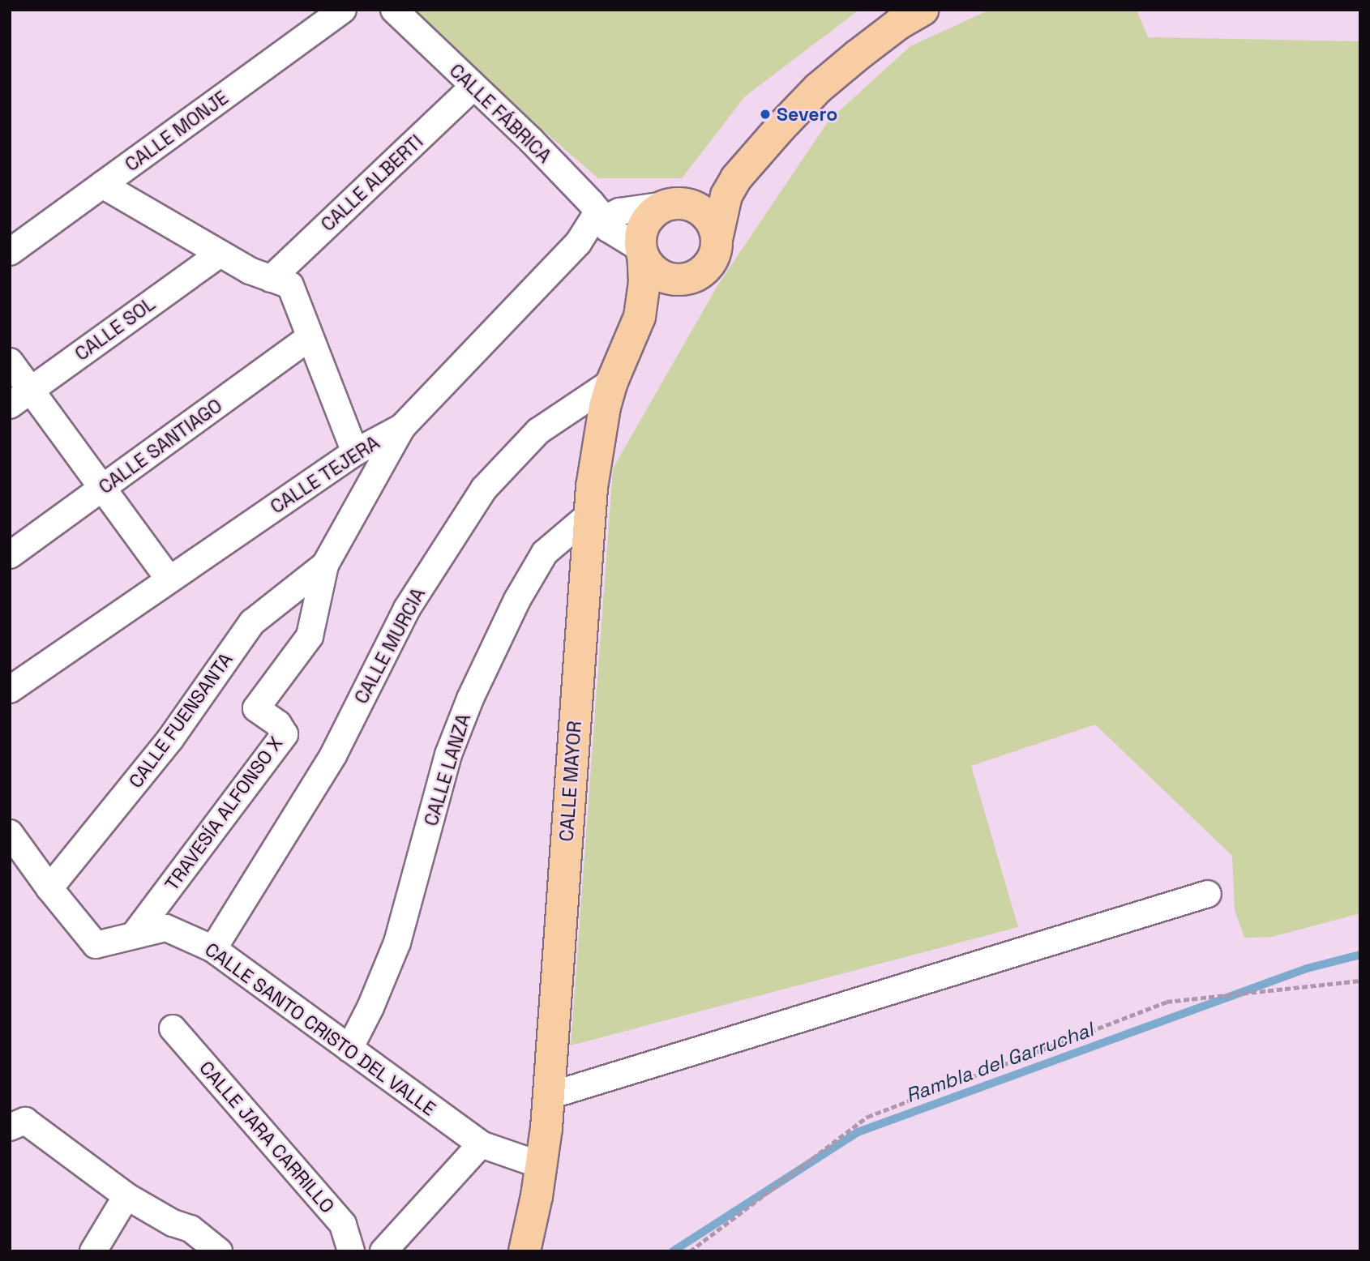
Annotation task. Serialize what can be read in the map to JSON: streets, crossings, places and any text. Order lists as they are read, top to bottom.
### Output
{
  "streets": {
    "main road": ["CALLE MAYOR"],
    "street": [
      "CALLE FÁBRICA",
      "CALLE MONJE",
      "CALLE ALBERTI",
      "CALLE SOL",
      "CALLE SANTIAGO",
      "CALLE TEJERA",
      "CALLE MURCIA",
      "CALLE FUENSANTA",
      "CALLE LANZA",
      "TRAVESÍA ALFONSO X",
      "CALLE SANTO CRISTO DEL VALLE",
      "CALLE JARA CARRILLO"
    ]
  },
  "crossings": [
    ["CALLE FÁBRICA", "CALLE ALBERTI"],
    ["CALLE FÁBRICA", "CALLE TEJERA"],
    ["CALLE FÁBRICA", "CALLE MAYOR"],
    ["CALLE TEJERA", "TRAVESÍA ALFONSO X"],
    ["CALLE MURCIA", "CALLE MAYOR"],
    ["CALLE MURCIA", "CALLE SANTO CRISTO DEL VALLE"],
    ["CALLE FUENSANTA", "TRAVESÍA ALFONSO X"],
    ["CALLE FUENSANTA", "CALLE SANTO CRISTO DEL VALLE"],
    ["CALLE LANZA", "CALLE MAYOR"],
    ["CALLE LANZA", "CALLE SANTO CRISTO DEL VALLE"],
    ["CALLE MAYOR", "CALLE SANTO CRISTO DEL VALLE"],
    ["TRAVESÍA ALFONSO X", "CALLE SANTO CRISTO DEL VALLE"]
  ],
  "water": ["Rambla del Garruchal"],
  "places": ["Severo"]
}
